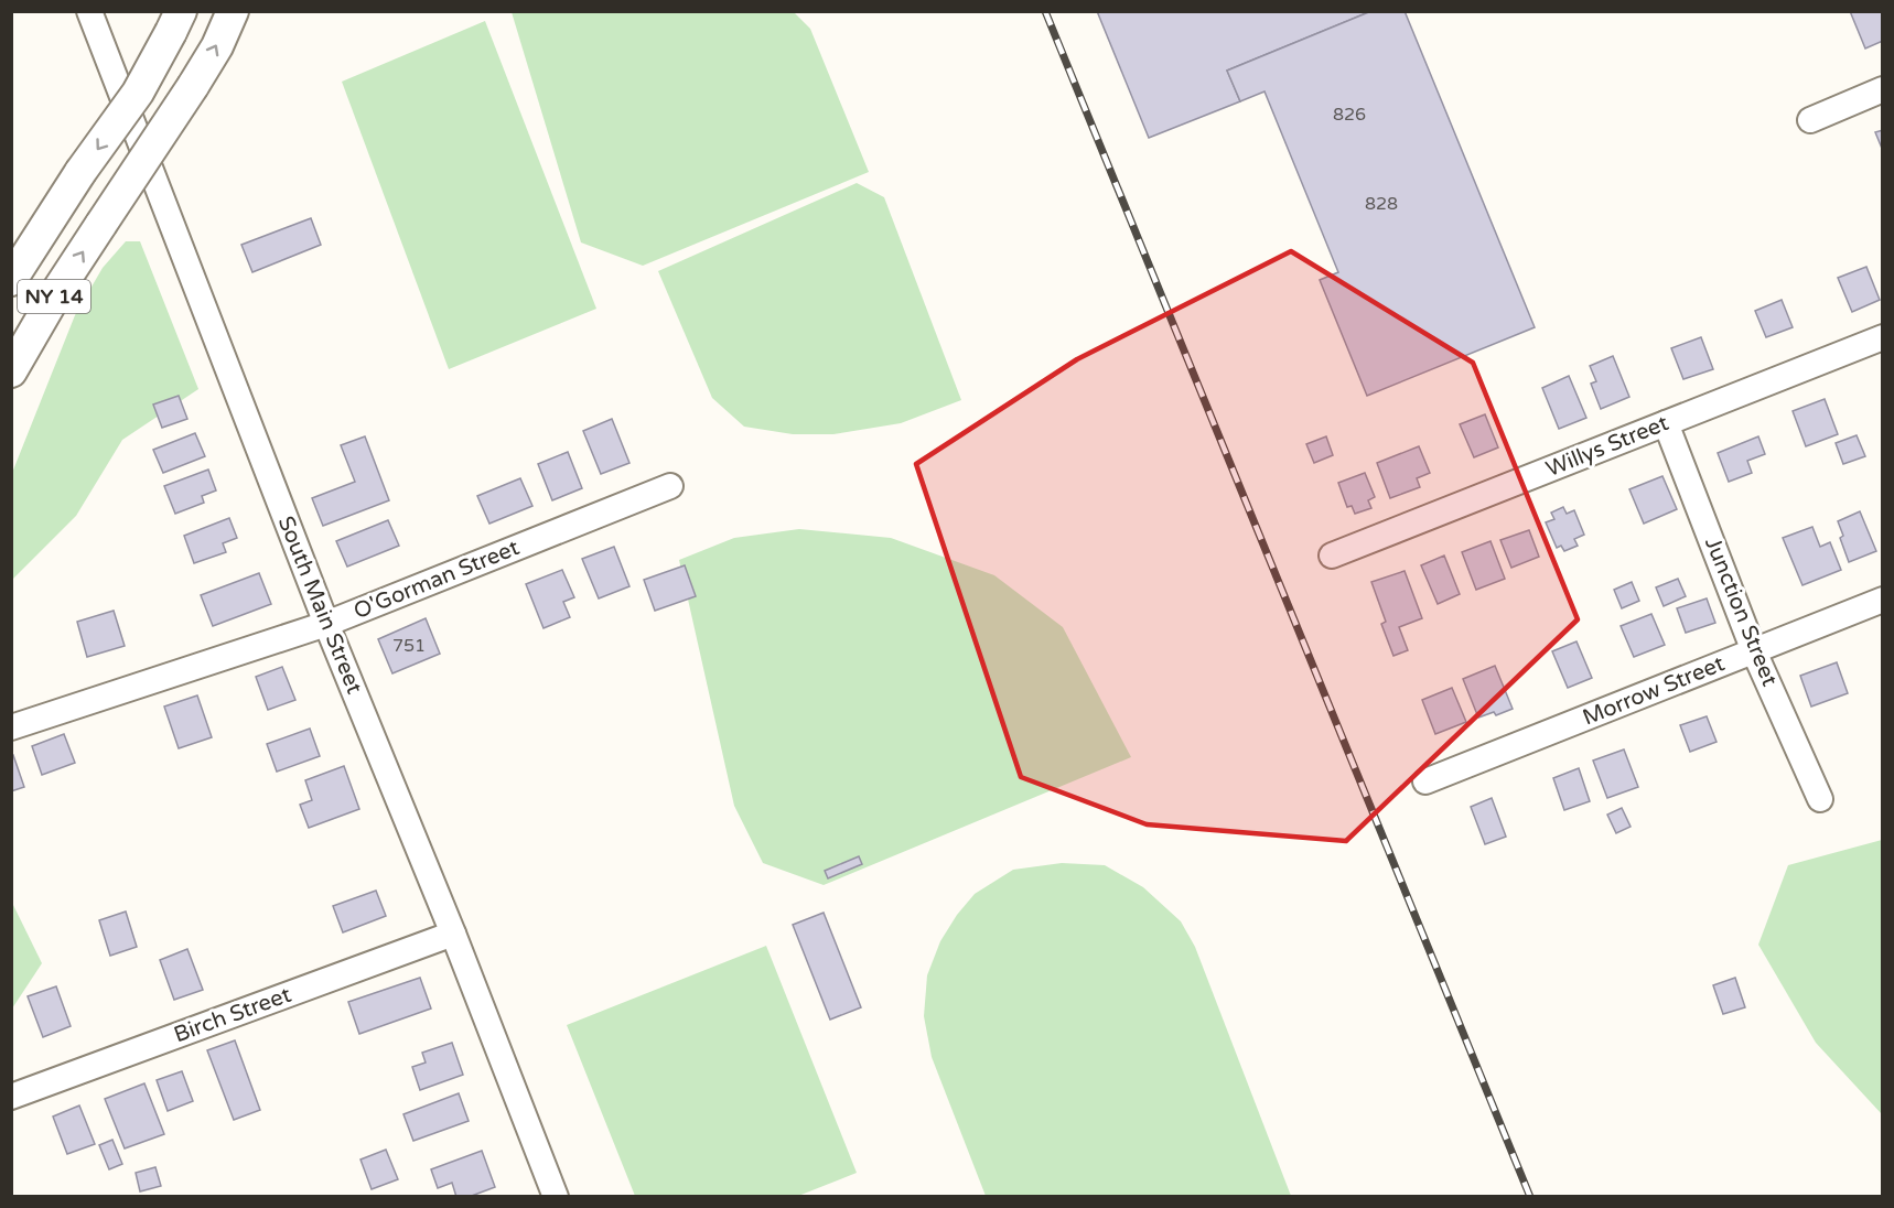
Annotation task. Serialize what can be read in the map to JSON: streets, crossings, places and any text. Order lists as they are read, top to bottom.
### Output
{
  "streets": {
    "main road": ["NY 14"],
    "street": [
      "Willys Street",
      "O'Gorman Street",
      "South Main Street",
      "Junction Street",
      "Morrow Street",
      "Birch Street"
    ]
  },
  "crossings": [
    ["Willys Street", "Junction Street"],
    ["O'Gorman Street", "South Main Street"],
    ["South Main Street", "Birch Street"],
    ["Junction Street", "Morrow Street"]
  ],
  "house_numbers": ["826", "828", "751"]
}
